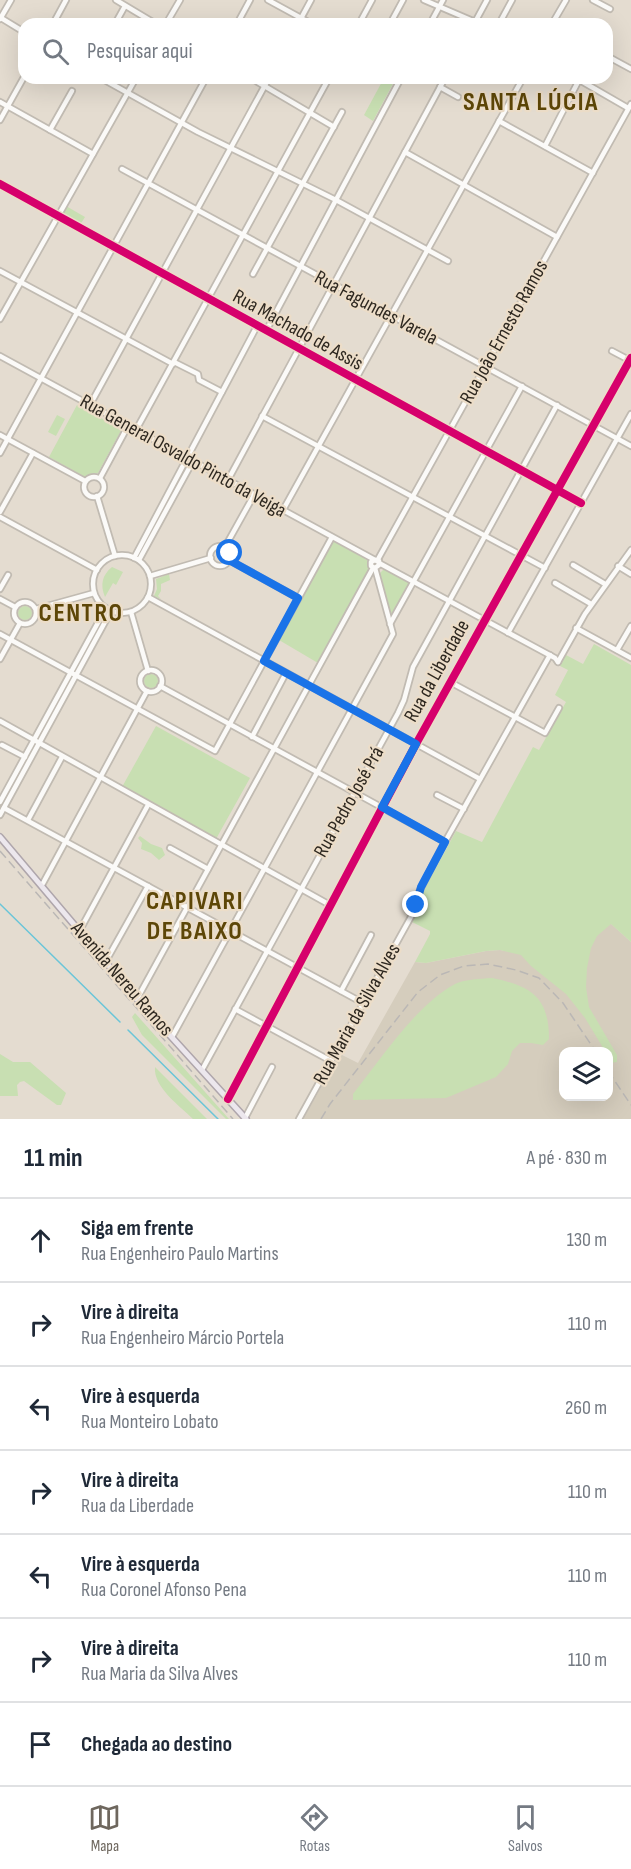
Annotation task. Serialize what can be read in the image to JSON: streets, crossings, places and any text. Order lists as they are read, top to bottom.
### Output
{
  "streets": {
    "main road": ["Avenida Nereu Ramos"],
    "street": [
      "Rua Fagundes Varela",
      "Rua Machado de Assis",
      "Rua João Ernesto Ramos",
      "Rua General Osvaldo Pinto da Veiga",
      "Rua da Liberdade",
      "Rua Pedro José Prá",
      "Rua Maria da Silva Alves"
    ]
  },
  "crossings": [
    ["Rua Fagundes Varela", "Rua João Ernesto Ramos"],
    ["Rua Fagundes Varela", "Rua da Liberdade"],
    ["Rua Fagundes Varela", "Rua Pedro José Prá"],
    ["Rua Machado de Assis", "Rua João Ernesto Ramos"],
    ["Rua Machado de Assis", "Rua da Liberdade"],
    ["Rua Machado de Assis", "Rua Pedro José Prá"],
    ["Rua João Ernesto Ramos", "Rua General Osvaldo Pinto da Veiga"],
    ["Rua João Ernesto Ramos", "Avenida Nereu Ramos"],
    ["Rua General Osvaldo Pinto da Veiga", "Rua da Liberdade"],
    ["Rua General Osvaldo Pinto da Veiga", "Rua Pedro José Prá"],
    ["Rua General Osvaldo Pinto da Veiga", "Rua Maria da Silva Alves"],
    ["Rua da Liberdade", "Avenida Nereu Ramos"],
    ["Rua Pedro José Prá", "Avenida Nereu Ramos"]
  ],
  "districts": ["SANTA LÚCIA", "CENTRO", "CAPIVARI DE BAIXO"],
  "page": {
    "search": "Pesquisar aqui",
    "heading": ["11 min", "A pé · 830 m"],
    "list": [
      ["Siga em frente", "Rua Engenheiro Paulo Martins", "130 m"],
      ["Vire à direita", "Rua Engenheiro Márcio Portela", "110 m"],
      ["Vire à esquerda", "Rua Monteiro Lobato", "260 m"],
      ["Vire à direita", "Rua da Liberdade", "110 m"],
      ["Vire à esquerda", "Rua Coronel Afonso Pena", "110 m"],
      ["Vire à direita", "Rua Maria da Silva Alves", "110 m"],
      "Chegada ao destino"
    ],
    "nav": ["Mapa", "Rotas", "Salvos"]
  }
}
